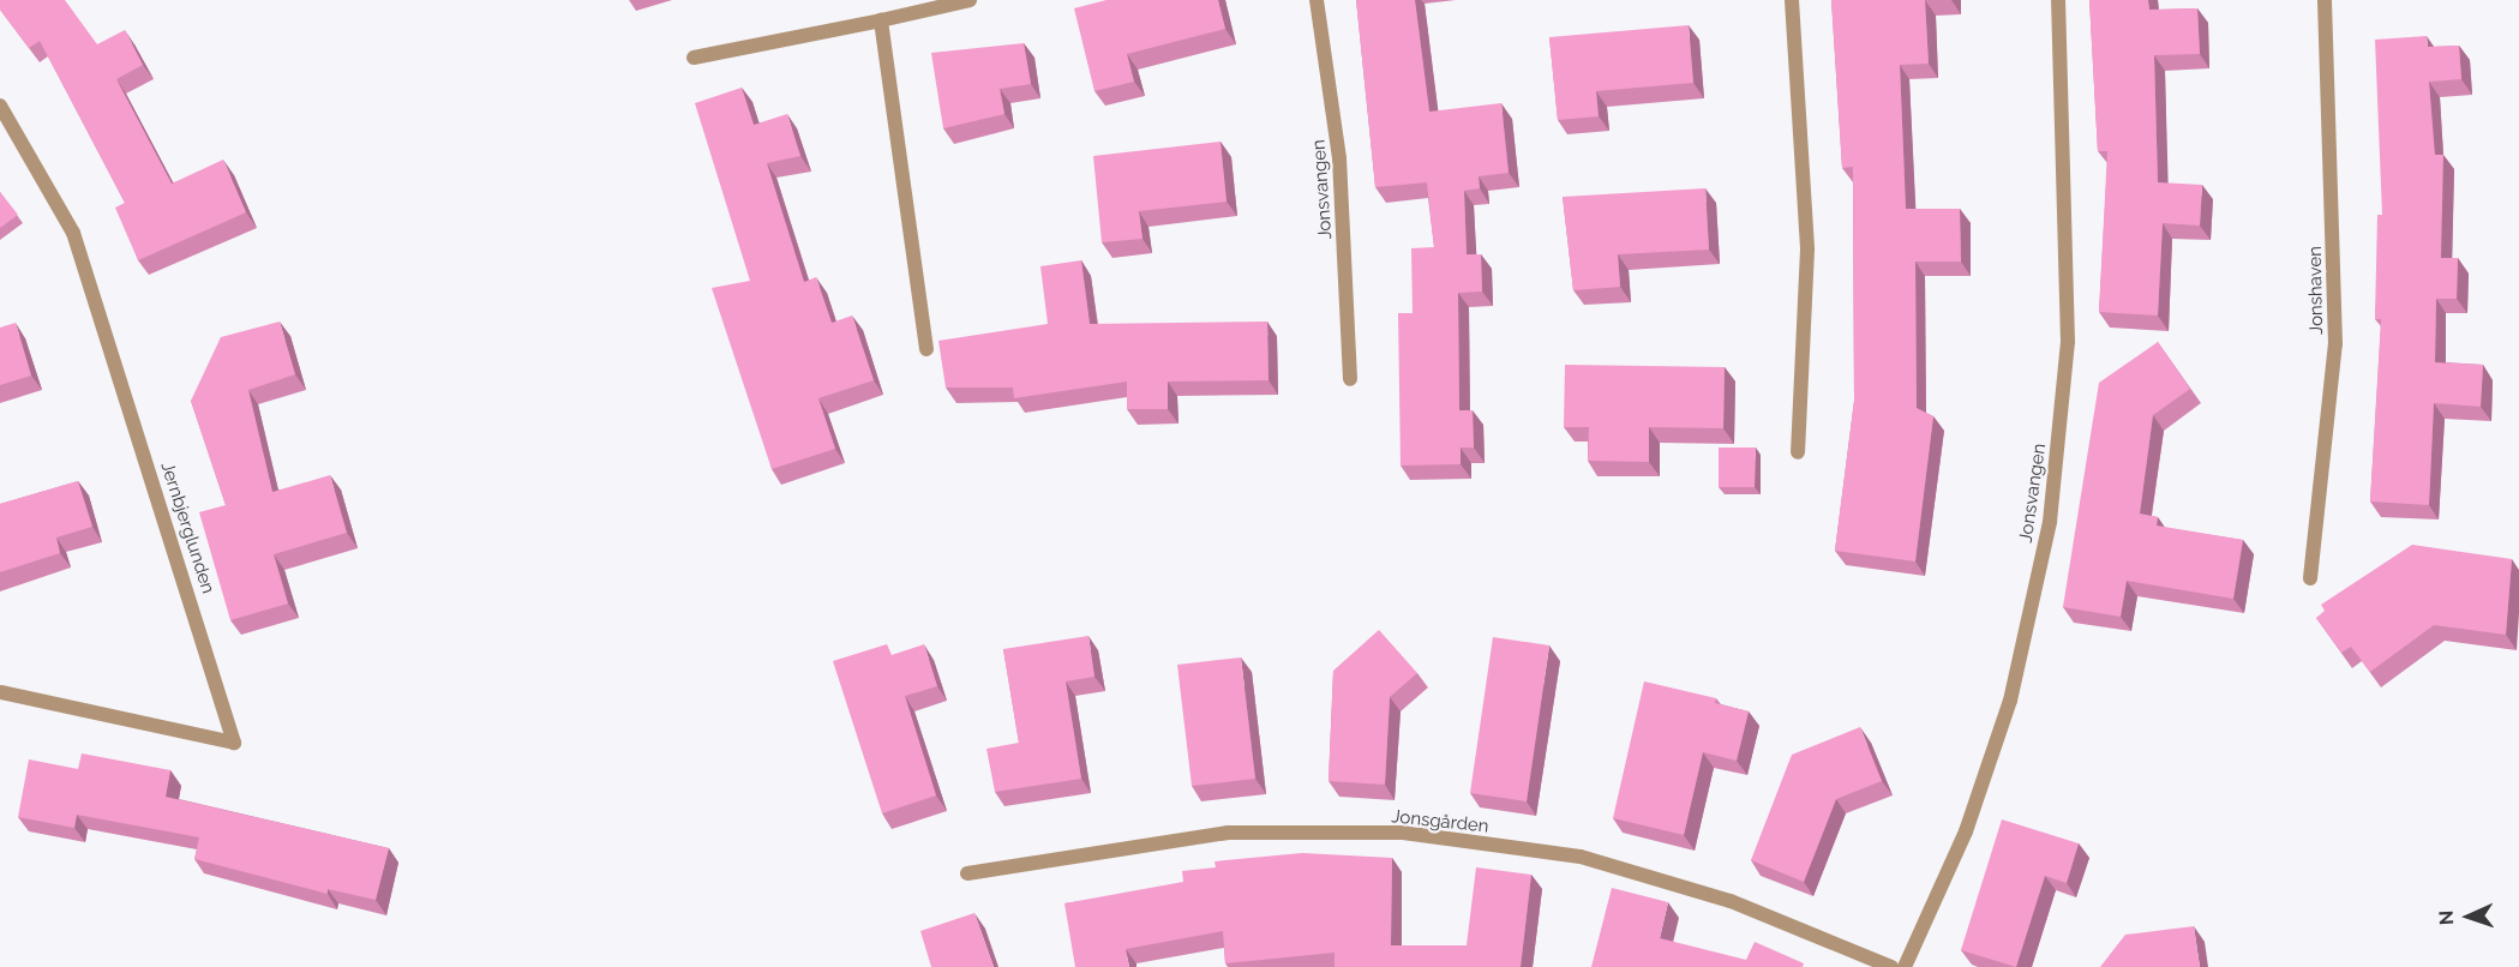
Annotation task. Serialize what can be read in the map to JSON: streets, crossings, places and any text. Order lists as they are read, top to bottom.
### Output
{
  "streets": {
    "street": [
      "Jonsvangen",
      "Jonshaven",
      "Jernbjerglunden",
      "Jonsgården"
    ]
  },
  "north": "left"
}
